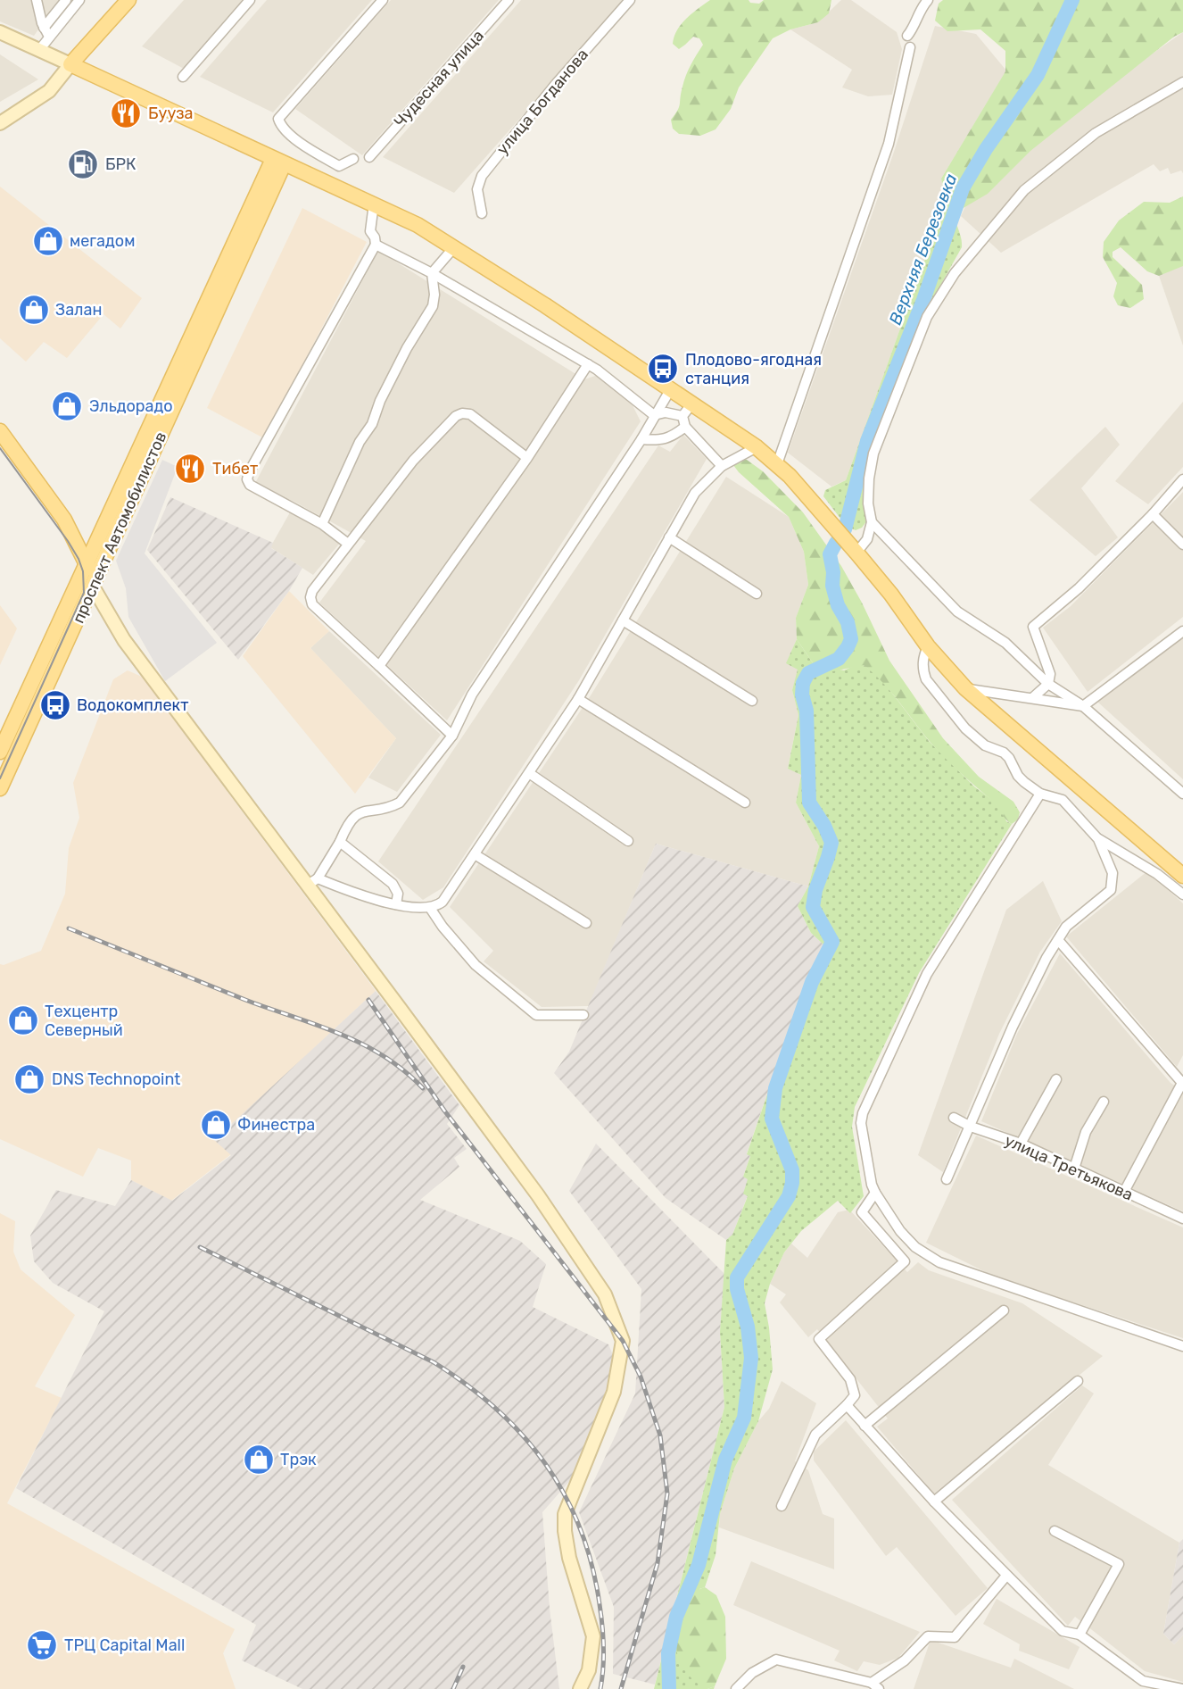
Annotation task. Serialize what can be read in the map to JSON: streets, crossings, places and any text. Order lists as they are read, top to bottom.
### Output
{
  "streets": {
    "main road": ["проспект Автомобилистов"],
    "street": ["Чудесная улица", "улица Богданова", "улица Третьякова"]
  },
  "water": ["Верхняя Березовка"],
  "places": {
    "restaurant": ["Бууза", "Тибет"],
    "fuel station": ["БРК"],
    "shop": [
      "мегадом",
      "Залан",
      "Эльдорадо",
      "Техцентр Северный",
      "DNS Technopoint",
      "Финестра",
      "Трэк"
    ],
    "bus stop": ["Плодово-ягодная станция", "Водокомплект"],
    "supermarket": ["ТРЦ Capital Mall"]
  }
}
